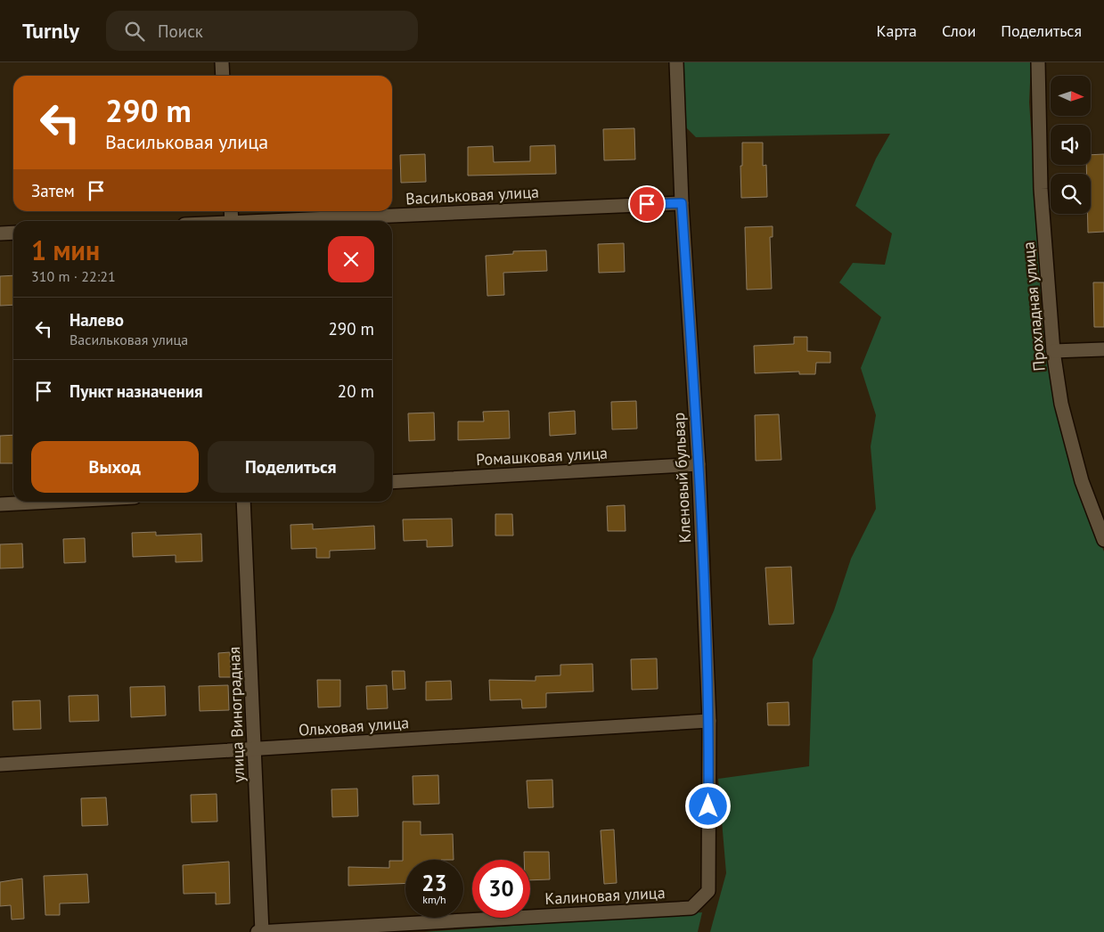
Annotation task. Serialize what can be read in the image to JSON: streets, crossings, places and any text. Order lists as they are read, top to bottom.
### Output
{
  "streets": {
    "street": [
      "Васильковая улица",
      "Прохладная улица",
      "Ромашковая улица",
      "Кленовый бульвар",
      "улица Виноградная",
      "Ольховая улица",
      "Калиновая улица"
    ]
  },
  "crossings": [
    ["Васильковая улица", "Кленовый бульвар"],
    ["Ромашковая улица", "Кленовый бульвар"],
    ["Кленовый бульвар", "Ольховая улица"],
    ["Кленовый бульвар", "Калиновая улица"],
    ["улица Виноградная", "Ольховая улица"],
    ["улица Виноградная", "Калиновая улица"]
  ],
  "north": "right",
  "page": {
    "header": "Turnly",
    "search": "Поиск",
    "nav": ["Карта", "Слои", "Поделиться"],
    "turn": ["290 m", "Васильковая улица"],
    "then": "Затем",
    "heading": ["1 мин", "310 m · 22:21"],
    "list": [
      {
        "name": "Налево",
        "note": "Васильковая улица",
        "value": "290 m"
      },
      {
        "name": "Пункт назначения",
        "value": "20 m"
      }
    ],
    "buttons": ["Выход", "Поделиться"],
    "speed": "23 km/h",
    "limit": "30"
  }
}
